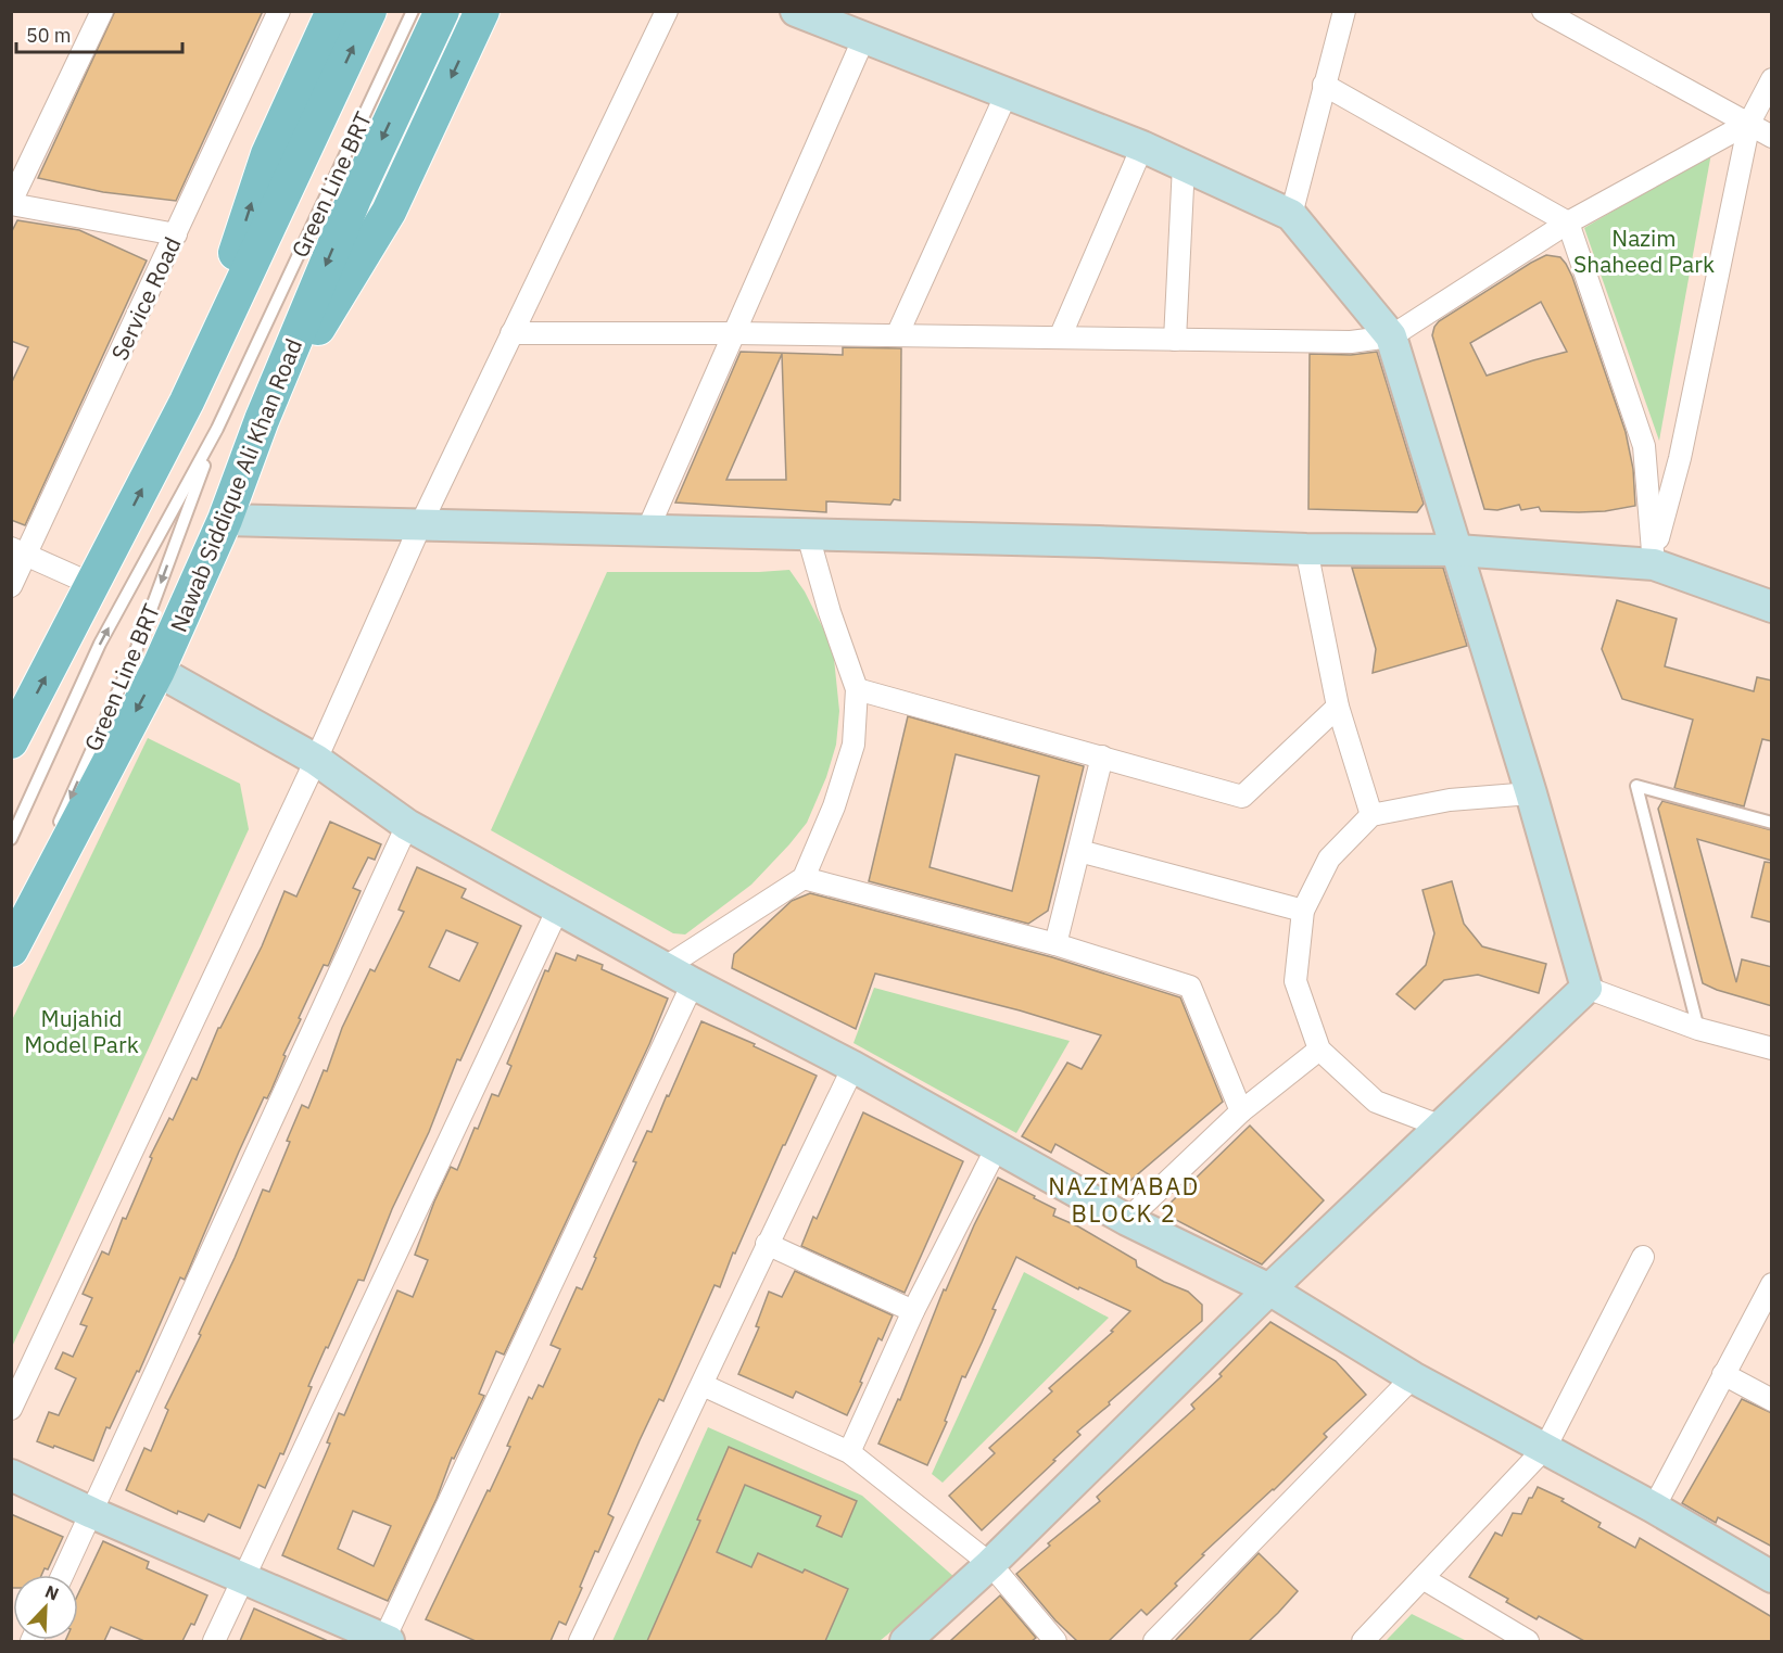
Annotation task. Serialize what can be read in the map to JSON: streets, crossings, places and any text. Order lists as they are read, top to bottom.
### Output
{
  "streets": {
    "main road": ["Nawab Siddique Ali Khan Road"],
    "street": ["Service Road"],
    "lane": ["Green Line BRT"]
  },
  "districts": ["NAZIMABAD BLOCK 2"],
  "parks": ["Nazim Shaheed Park", "Mujahid Model Park"],
  "scale_bar": "50 m",
  "north": "top right"
}
